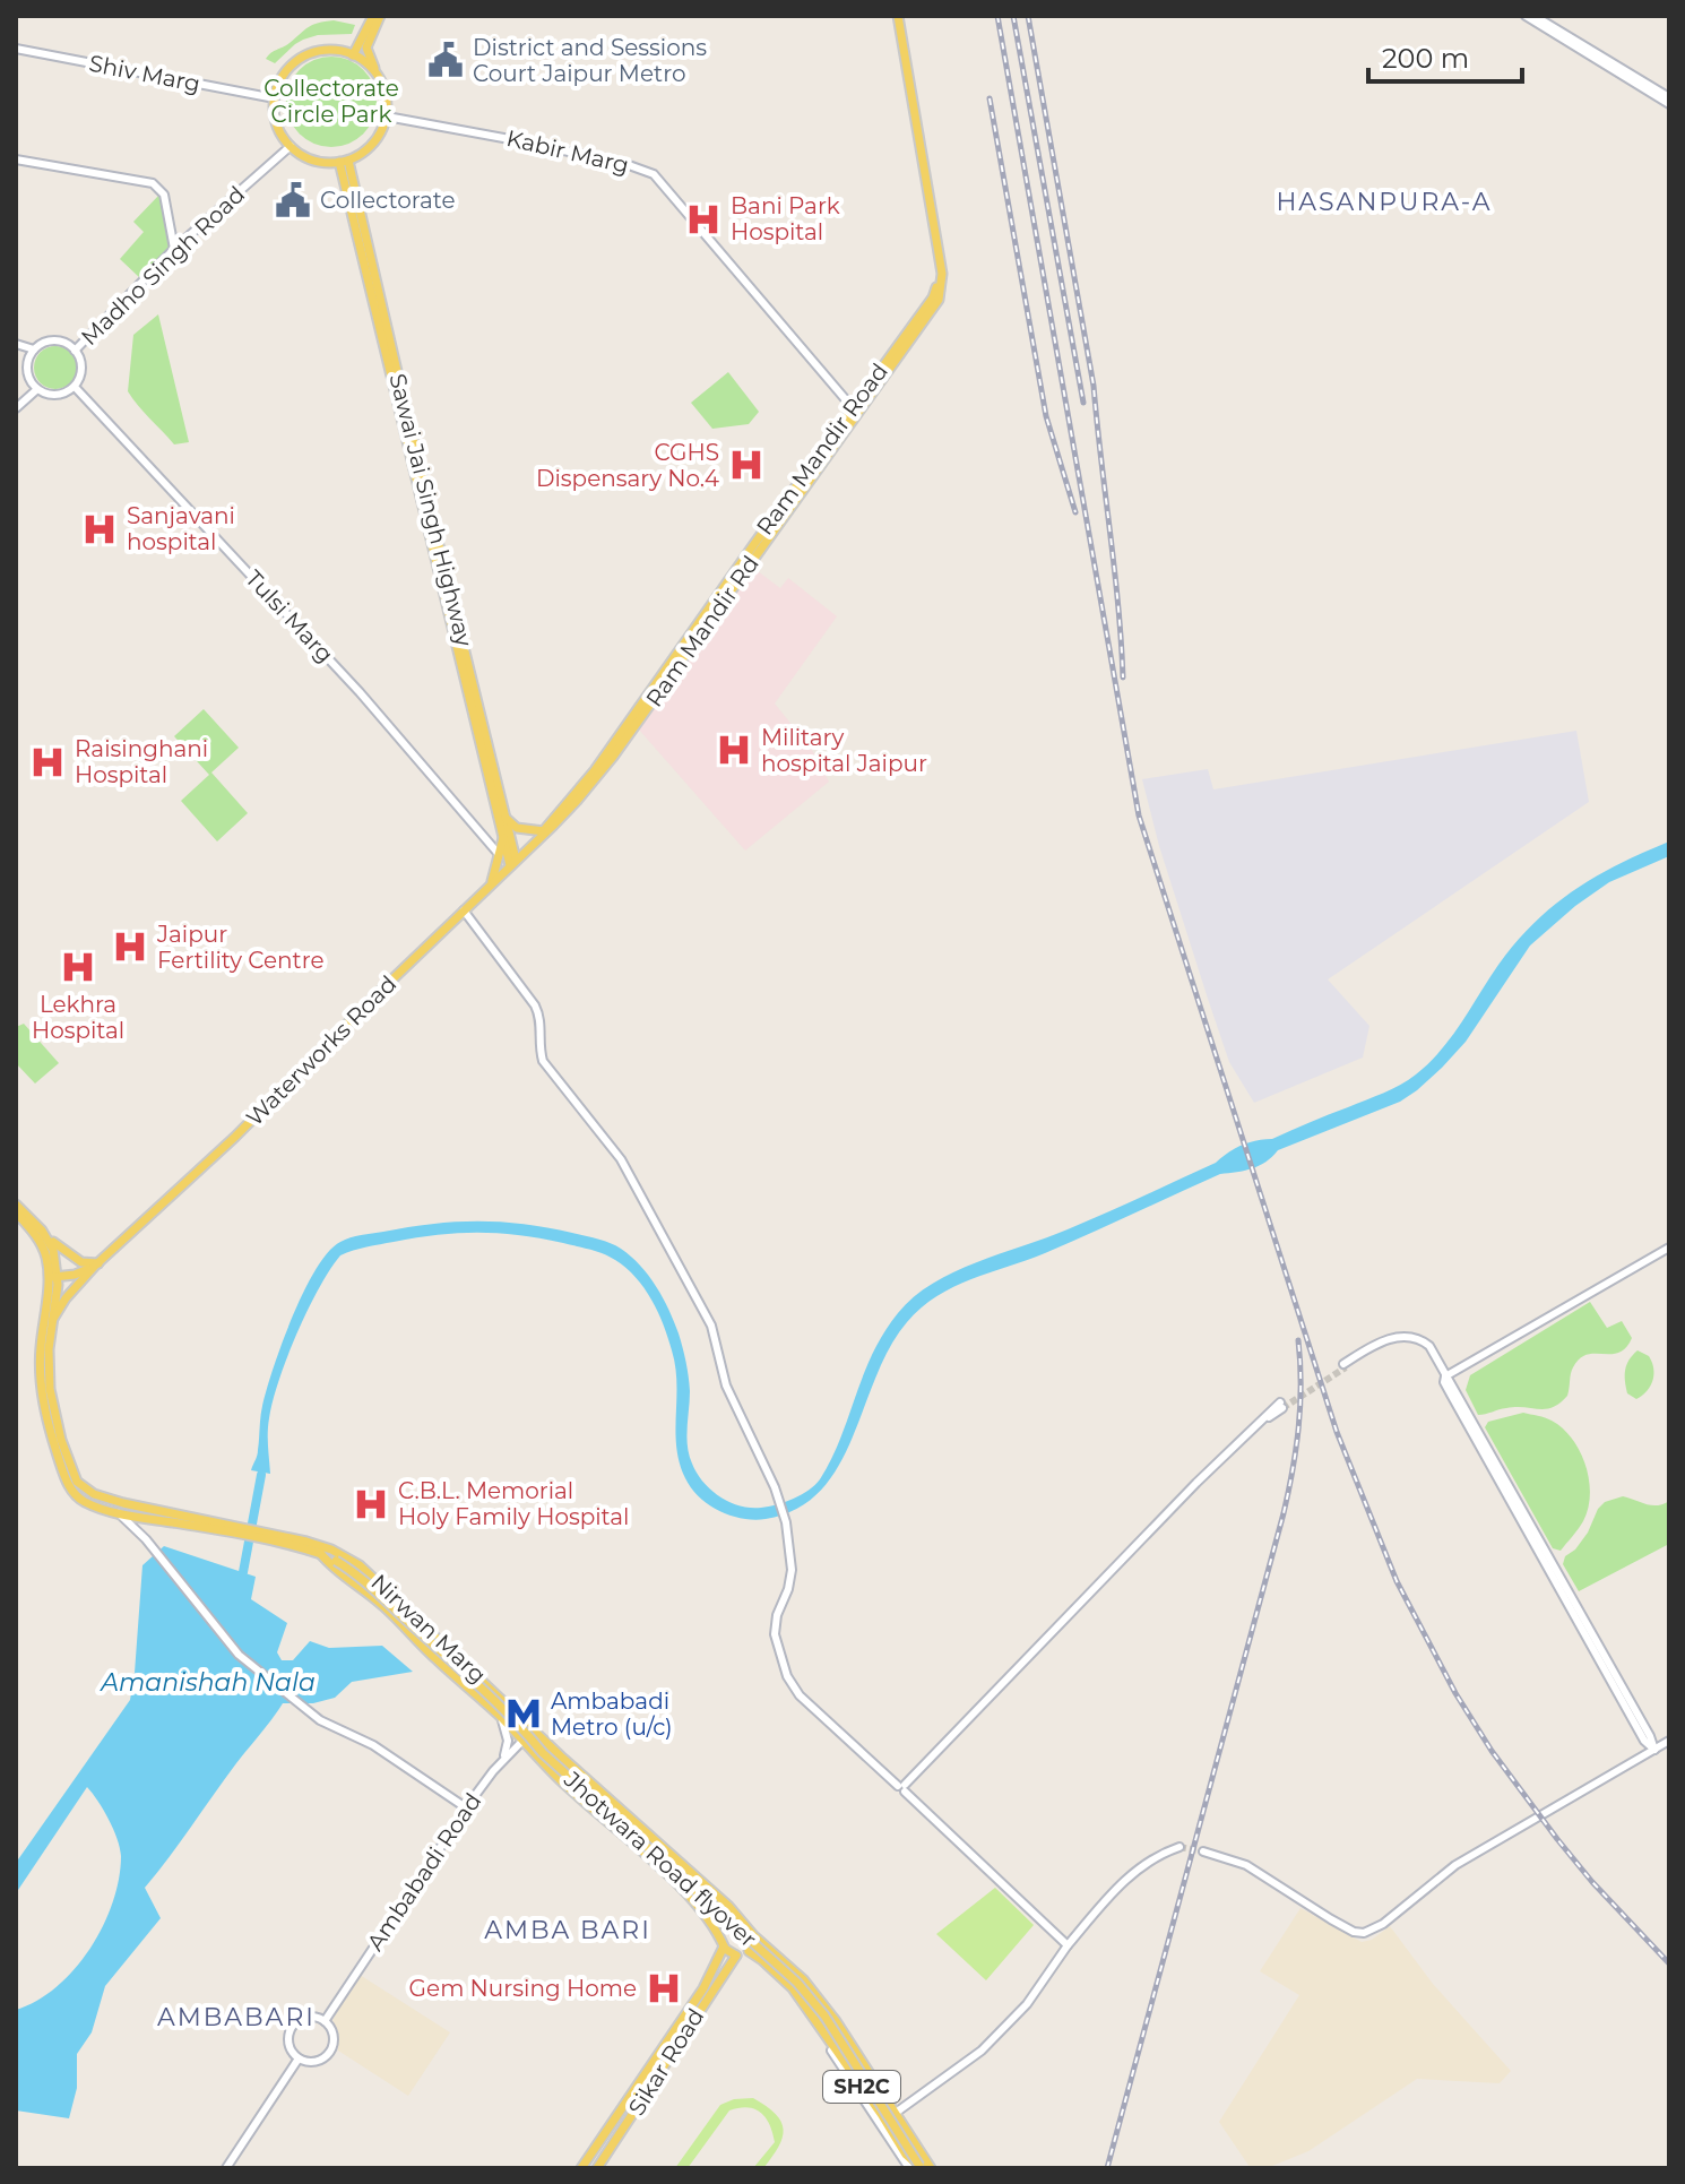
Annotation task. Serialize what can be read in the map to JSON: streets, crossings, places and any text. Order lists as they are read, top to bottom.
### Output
{
  "streets": {
    "main road": [
      "Ram Mandir Road",
      "Sawai Jai Singh Highway",
      "Ram Mandir Rd",
      "Waterworks Road",
      "Nirwan Marg",
      "Jhotwara Road flyover",
      "Sikar Road",
      "SH2C"
    ],
    "street": [
      "Shiv Marg",
      "Kabir Marg",
      "Madho Singh Road",
      "Tulsi Marg",
      "Ambabadi Road"
    ]
  },
  "crossings": [
    ["Shiv Marg", "Kabir Marg"],
    ["Shiv Marg", "Madho Singh Road"],
    ["Shiv Marg", "Sawai Jai Singh Highway"],
    ["Kabir Marg", "Madho Singh Road"],
    ["Kabir Marg", "Sawai Jai Singh Highway"],
    ["Kabir Marg", "Ram Mandir Rd"],
    ["Madho Singh Road", "Sawai Jai Singh Highway"],
    ["Madho Singh Road", "Tulsi Marg"],
    ["Ram Mandir Road", "Ram Mandir Rd"],
    ["Sawai Jai Singh Highway", "Waterworks Road"],
    ["Ram Mandir Rd", "Waterworks Road"],
    ["Nirwan Marg", "Ambabadi Road"],
    ["Nirwan Marg", "Sikar Road"],
    ["Nirwan Marg", "SH2C"],
    ["Jhotwara Road flyover", "SH2C"],
    ["Sikar Road", "SH2C"]
  ],
  "districts": ["HASANPURA-A", "AMBA BARI", "AMBABARI"],
  "water": ["Amanishah Nala"],
  "parks": ["Collectorate Circle Park"],
  "places": {
    "public building": ["District and Sessions Court Jaipur Metro", "Collectorate"],
    "hospital": [
      "Bani Park Hospital",
      "CGHS Dispensary No.4",
      "Sanjavani hospital",
      "Military hospital Jaipur",
      "Raisinghani Hospital",
      "Jaipur Fertility Centre",
      "Lekhra Hospital",
      "C.B.L. Memorial Holy Family Hospital",
      "Gem Nursing Home"
    ],
    "metro station": ["Ambabadi Metro (u/c)"]
  },
  "scale_bar": "200 m"
}
